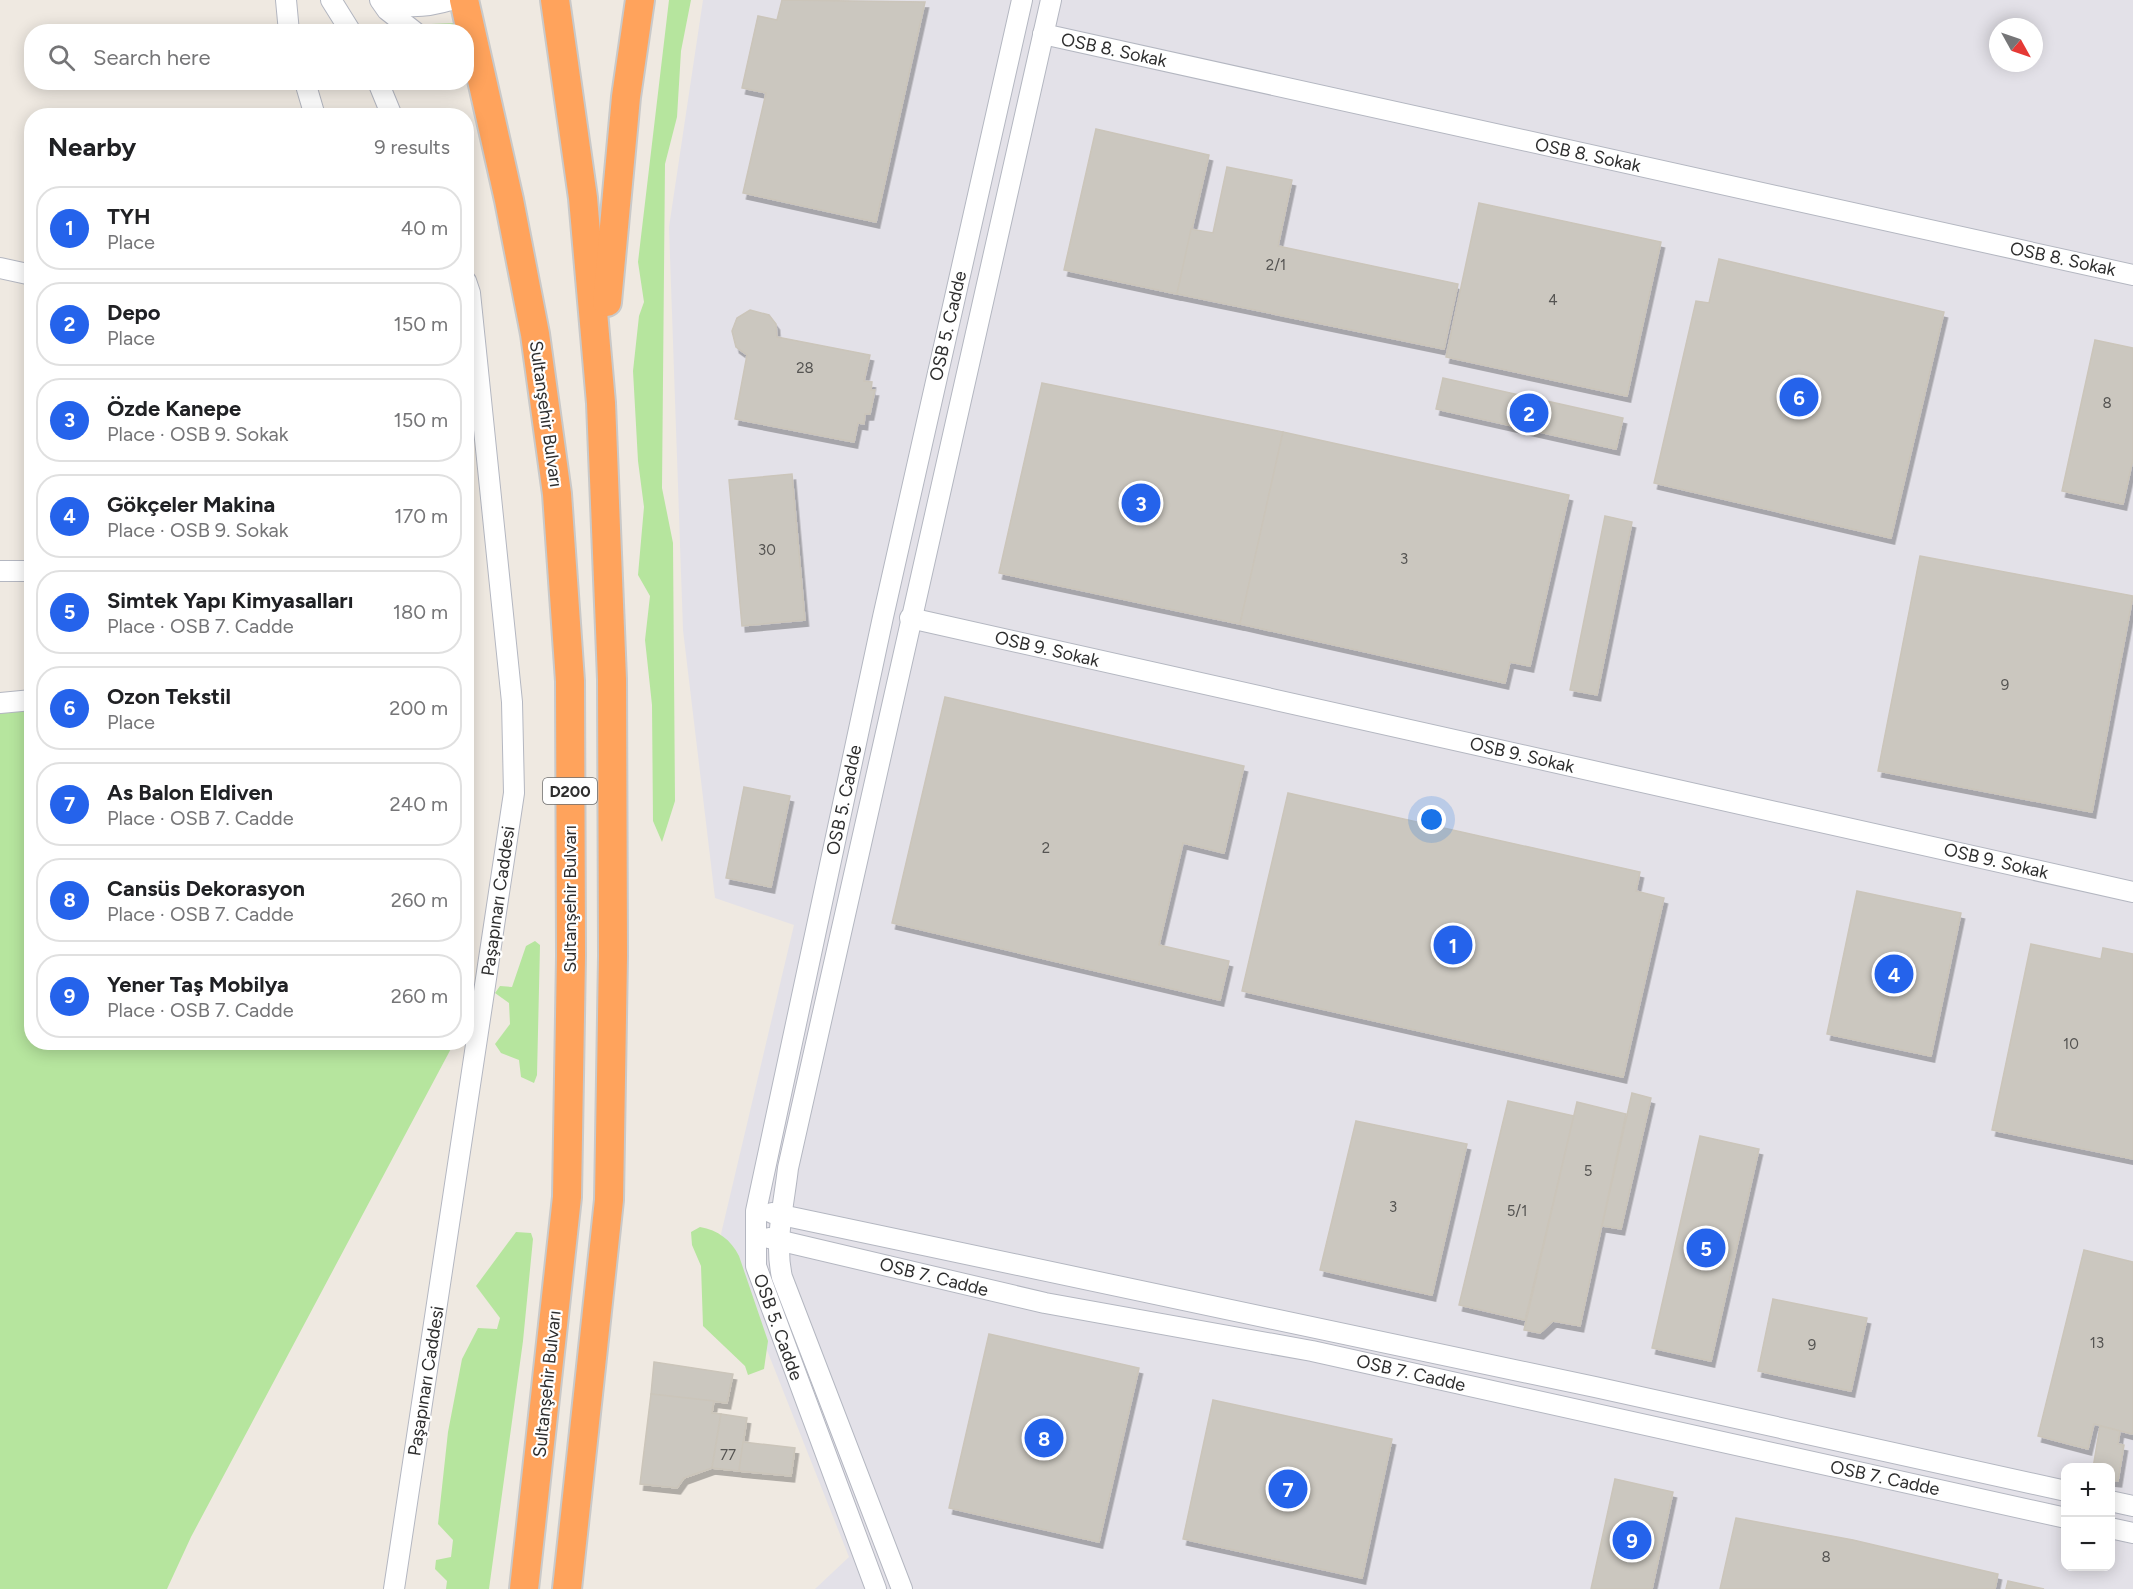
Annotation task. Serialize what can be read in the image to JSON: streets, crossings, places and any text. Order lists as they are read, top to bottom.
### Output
{
  "streets": {
    "highway": ["Sultanşehir Bulvarı", "D200"],
    "street": [
      "OSB 8. Sokak",
      "OSB 5. Cadde",
      "OSB 9. Sokak",
      "Paşapınarı Caddesi",
      "OSB 7. Cadde"
    ]
  },
  "crossings": [
    ["OSB 5. Cadde", "OSB 7. Cadde"]
  ],
  "house_numbers": [
    "2/1",
    "4",
    "28",
    "8",
    "30",
    "3",
    "9",
    "2",
    "10",
    "5",
    "3",
    "5/1",
    "13",
    "9",
    "77",
    "8"
  ],
  "north": "bottom right",
  "page": {
    "search": "Search here",
    "heading": ["Nearby", "9 results"],
    "list": [
      {
        "mark": "1",
        "name": "TYH",
        "note": "Place",
        "value": "40 m"
      },
      {
        "mark": "2",
        "name": "Depo",
        "note": "Place",
        "value": "150 m"
      },
      {
        "mark": "3",
        "name": "Özde Kanepe",
        "note": "Place · OSB 9. Sokak",
        "value": "150 m"
      },
      {
        "mark": "4",
        "name": "Gökçeler Makina",
        "note": "Place · OSB 9. Sokak",
        "value": "170 m"
      },
      {
        "mark": "5",
        "name": "Simtek Yapı Kimyasalları",
        "note": "Place · OSB 7. Cadde",
        "value": "180 m"
      },
      {
        "mark": "6",
        "name": "Ozon Tekstil",
        "note": "Place",
        "value": "200 m"
      },
      {
        "mark": "7",
        "name": "As Balon Eldiven",
        "note": "Place · OSB 7. Cadde",
        "value": "240 m"
      },
      {
        "mark": "8",
        "name": "Cansüs Dekorasyon",
        "note": "Place · OSB 7. Cadde",
        "value": "260 m"
      },
      {
        "mark": "9",
        "name": "Yener Taş Mobilya",
        "note": "Place · OSB 7. Cadde",
        "value": "260 m"
      }
    ],
    "pins": [
      "6",
      "2",
      "3",
      "1",
      "4",
      "5",
      "8",
      "7",
      "9"
    ],
    "map_buttons": ["+", "−"]
  }
}
